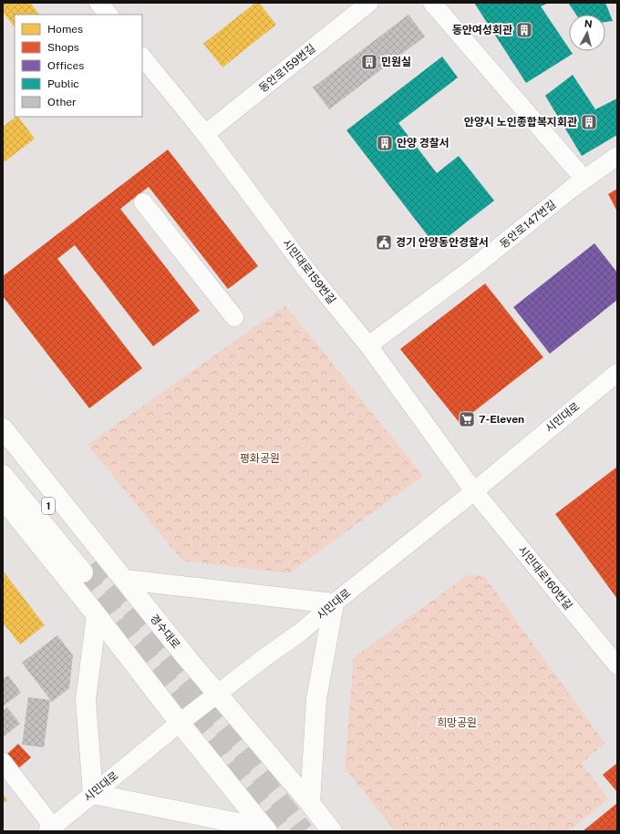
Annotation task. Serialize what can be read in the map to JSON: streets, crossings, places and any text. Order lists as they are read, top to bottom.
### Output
{
  "streets": {
    "main road": ["1", "경수대로"],
    "street": [
      "동안로159번길",
      "동안로147번길",
      "시민대로159번길",
      "시민대로",
      "시민대로160번길"
    ]
  },
  "crossings": [
    ["동안로159번길", "시민대로159번길"],
    ["동안로147번길", "시민대로159번길"],
    ["시민대로159번길", "시민대로"],
    ["시민대로159번길", "시민대로160번길"],
    ["시민대로", "시민대로160번길"],
    ["시민대로", "경수대로"]
  ],
  "parks": ["평화공원", "희망공원"],
  "places": {
    "building": [
      "동안여성회관",
      "민원실",
      "안양시 노인종합복지회관",
      "안양 경찰서"
    ],
    "public building": ["경기 안양동안경찰서"],
    "supermarket": ["7-Eleven"]
  },
  "legend": [
    "Homes",
    "Shops",
    "Offices",
    "Public",
    "Other"
  ],
  "north": "top"
}
